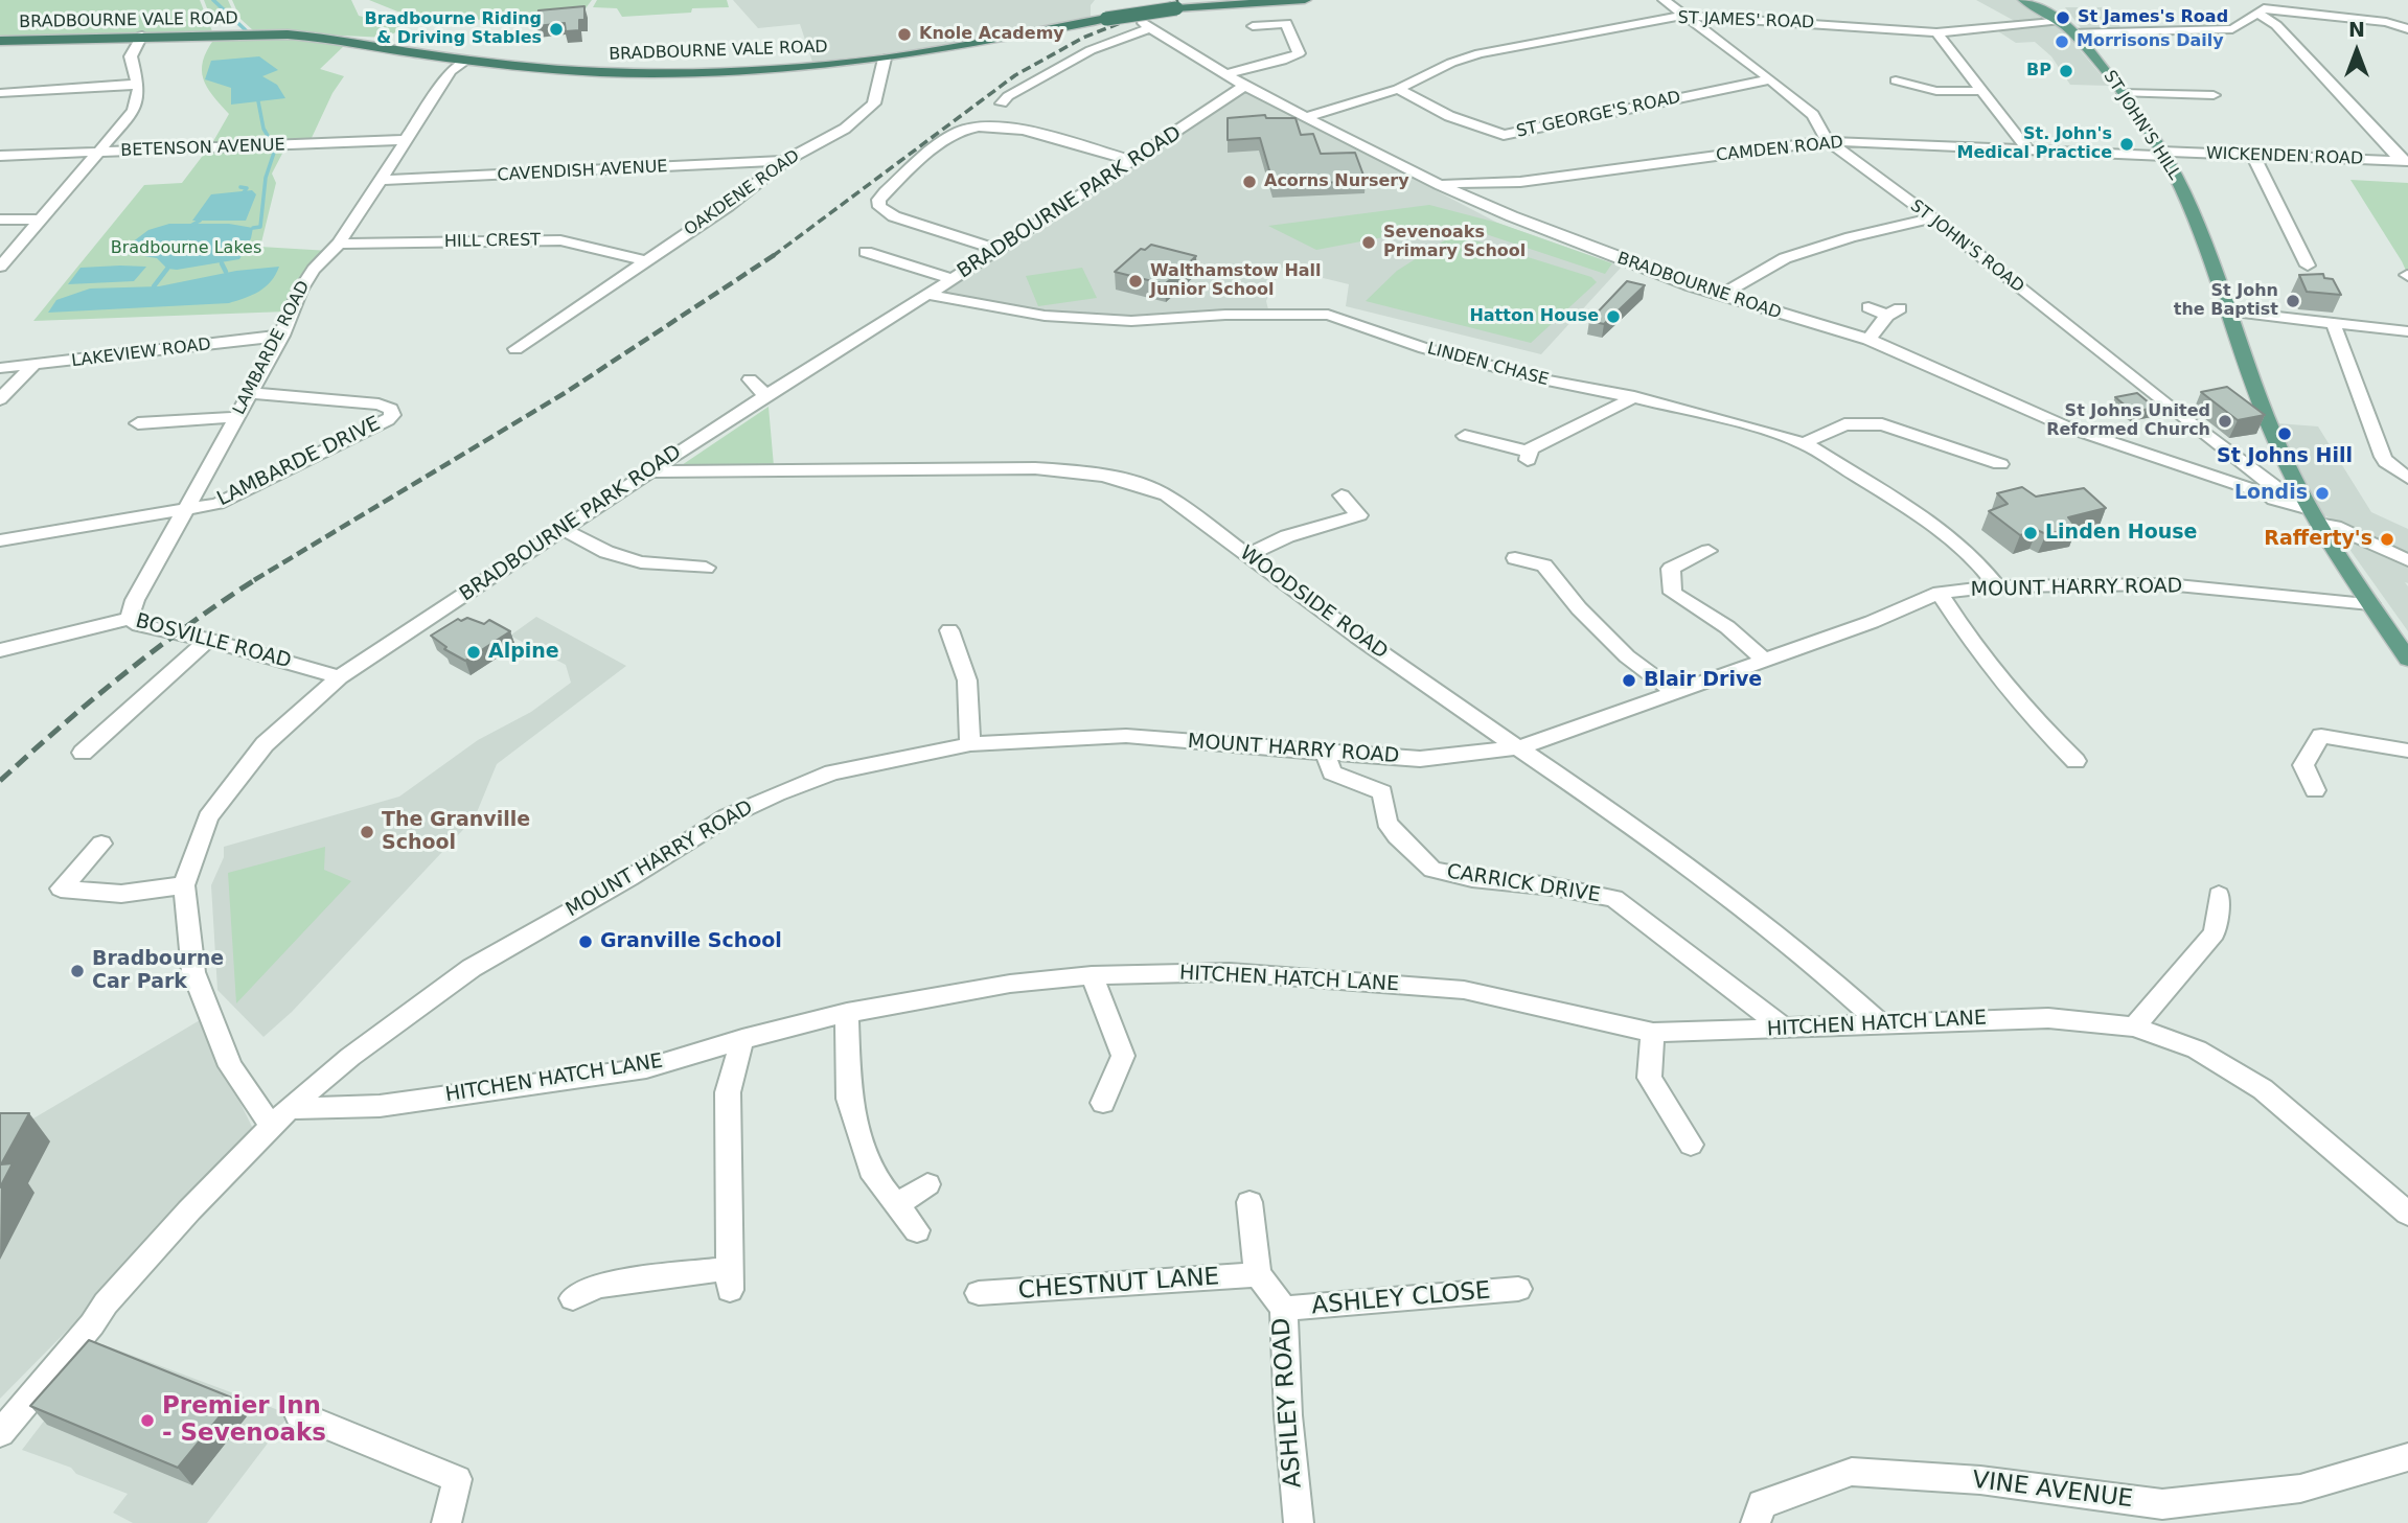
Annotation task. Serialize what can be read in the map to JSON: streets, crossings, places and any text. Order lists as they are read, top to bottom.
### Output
{
  "streets": {
    "highway": ["BRADBOURNE VALE ROAD"],
    "main road": ["ST JOHN'S HILL"],
    "street": [
      "ST JAMES' ROAD",
      "ST GEORGE'S ROAD",
      "BETENSON AVENUE",
      "CAMDEN ROAD",
      "WICKENDEN ROAD",
      "CAVENDISH AVENUE",
      "OAKDENE ROAD",
      "BRADBOURNE PARK ROAD",
      "HILL CREST",
      "ST JOHN'S ROAD",
      "BRADBOURNE ROAD",
      "LAMBARDE ROAD",
      "LAKEVIEW ROAD",
      "LINDEN CHASE",
      "LAMBARDE DRIVE",
      "MOUNT HARRY ROAD",
      "WOODSIDE ROAD",
      "BOSVILLE ROAD",
      "CARRICK DRIVE",
      "HITCHEN HATCH LANE",
      "CHESTNUT LANE",
      "ASHLEY CLOSE",
      "ASHLEY ROAD",
      "VINE AVENUE"
    ]
  },
  "crossings": [
    ["BRADBOURNE VALE ROAD", "OAKDENE ROAD"],
    ["BRADBOURNE VALE ROAD", "LAMBARDE ROAD"],
    ["ST JAMES' ROAD", "ST GEORGE'S ROAD"],
    ["ST JAMES' ROAD", "ST JOHN'S HILL"],
    ["ST JAMES' ROAD", "ST JOHN'S ROAD"],
    ["ST GEORGE'S ROAD", "ST JOHN'S ROAD"],
    ["ST JOHN'S HILL", "CAMDEN ROAD"],
    ["ST JOHN'S HILL", "WICKENDEN ROAD"],
    ["ST JOHN'S HILL", "BRADBOURNE ROAD"],
    ["ST JOHN'S HILL", "MOUNT HARRY ROAD"],
    ["BETENSON AVENUE", "LAMBARDE ROAD"],
    ["CAMDEN ROAD", "WICKENDEN ROAD"],
    ["CAMDEN ROAD", "ST JOHN'S ROAD"],
    ["CAMDEN ROAD", "BRADBOURNE ROAD"],
    ["CAVENDISH AVENUE", "OAKDENE ROAD"],
    ["CAVENDISH AVENUE", "LAMBARDE ROAD"],
    ["OAKDENE ROAD", "HILL CREST"],
    ["BRADBOURNE PARK ROAD", "BRADBOURNE ROAD"],
    ["BRADBOURNE PARK ROAD", "LINDEN CHASE"],
    ["BRADBOURNE PARK ROAD", "MOUNT HARRY ROAD"],
    ["BRADBOURNE PARK ROAD", "WOODSIDE ROAD"],
    ["BRADBOURNE PARK ROAD", "BOSVILLE ROAD"],
    ["BRADBOURNE PARK ROAD", "HITCHEN HATCH LANE"],
    ["HILL CREST", "LAMBARDE ROAD"],
    ["ST JOHN'S ROAD", "BRADBOURNE ROAD"],
    ["LAMBARDE ROAD", "LAKEVIEW ROAD"],
    ["LAMBARDE ROAD", "LAMBARDE DRIVE"],
    ["LAMBARDE ROAD", "BOSVILLE ROAD"],
    ["LINDEN CHASE", "MOUNT HARRY ROAD"],
    ["MOUNT HARRY ROAD", "WOODSIDE ROAD"],
    ["MOUNT HARRY ROAD", "CARRICK DRIVE"],
    ["MOUNT HARRY ROAD", "HITCHEN HATCH LANE"],
    ["WOODSIDE ROAD", "HITCHEN HATCH LANE"],
    ["CARRICK DRIVE", "HITCHEN HATCH LANE"],
    ["CHESTNUT LANE", "ASHLEY ROAD"],
    ["ASHLEY CLOSE", "ASHLEY ROAD"]
  ],
  "parks": ["Bradbourne Lakes"],
  "places": [
    "St James's Road",
    "Bradbourne Riding & Driving Stables",
    "Knole Academy",
    "Morrisons Daily",
    "BP",
    "St. John's Medical Practice",
    "Acorns Nursery",
    "Sevenoaks Primary School",
    "Walthamstow Hall Junior School",
    "St John the Baptist",
    "Hatton House",
    "St Johns United Reformed Church",
    "St Johns Hill",
    "Londis",
    "Linden House",
    "Rafferty's",
    "Alpine",
    "Blair Drive",
    "The Granville School",
    "Granville School",
    "Bradbourne Car Park",
    "Premier Inn - Sevenoaks"
  ],
  "north": "top"
}
